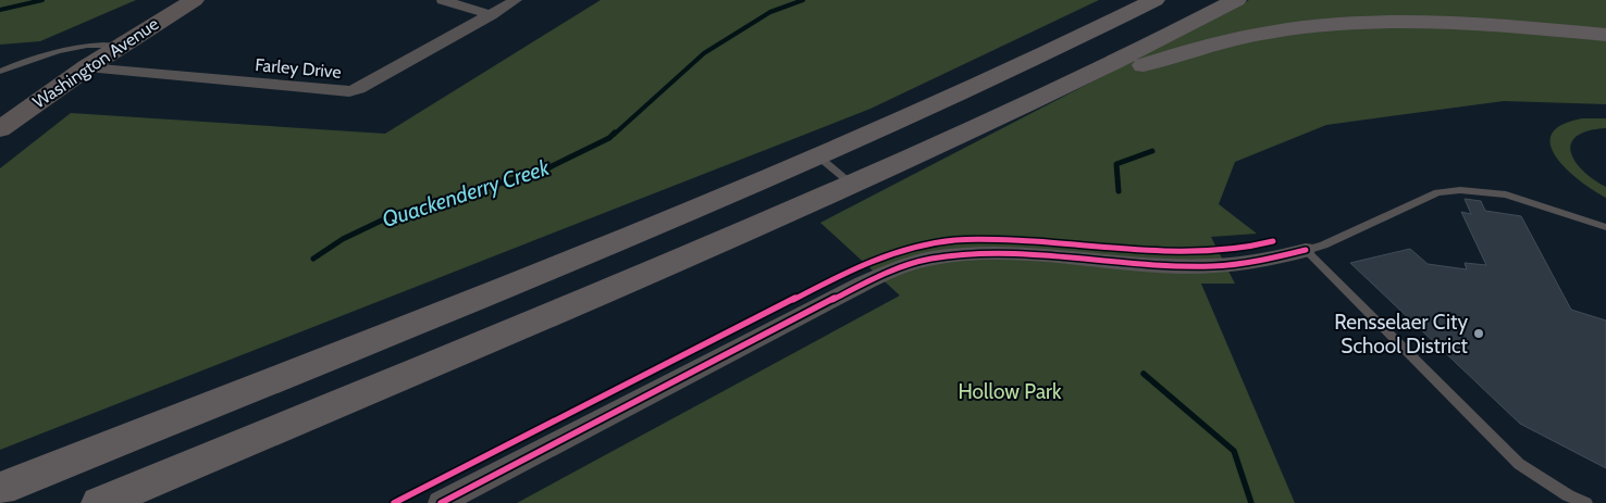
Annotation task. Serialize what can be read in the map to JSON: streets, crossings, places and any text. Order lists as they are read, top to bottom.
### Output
{
  "streets": {
    "street": ["Washington Avenue", "Farley Drive"]
  },
  "crossings": [
    ["Washington Avenue", "Farley Drive"]
  ],
  "water": ["Quackenderry Creek"],
  "parks": ["Hollow Park"],
  "places": ["Rensselaer City School District"]
}
